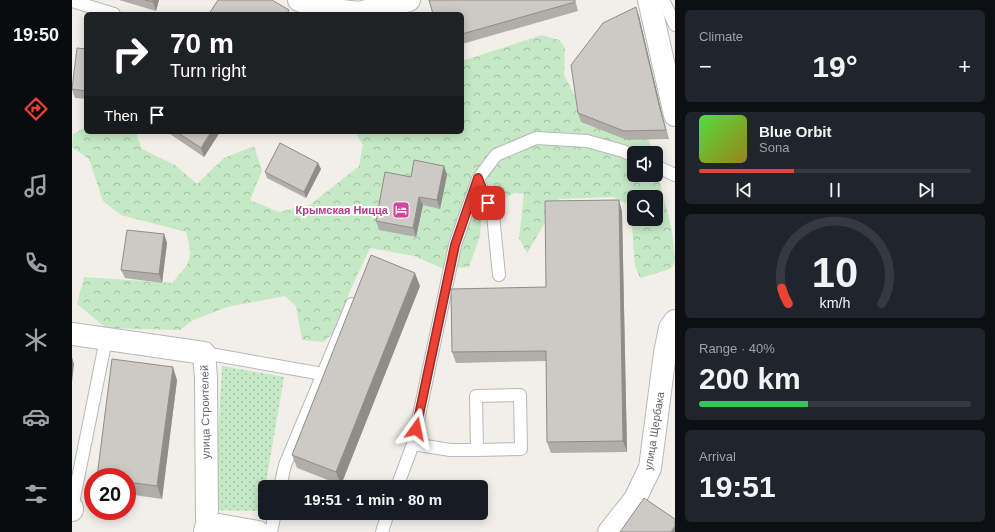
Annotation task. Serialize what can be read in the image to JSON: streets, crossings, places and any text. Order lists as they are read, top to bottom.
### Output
{
  "streets": {
    "street": ["улица Строителей", "улица Щербака"]
  },
  "places": {
    "hotel": ["Крымская Ницца"]
  },
  "page": {
    "tabs": "19:50",
    "tile": [
      "Climate",
      ["Range · 40%", "200 km"],
      ["Arrival", "19:51"]
    ],
    "turn": ["70 m", "Turn right"],
    "heat": ["−", "19°", "+"],
    "then": "Then",
    "song": ["Blue Orbit", "Sona"],
    "limit": "20",
    "trip": "19:51 · 1 min · 80 m",
    "gauge": ["10", "km/h"]
  }
}
